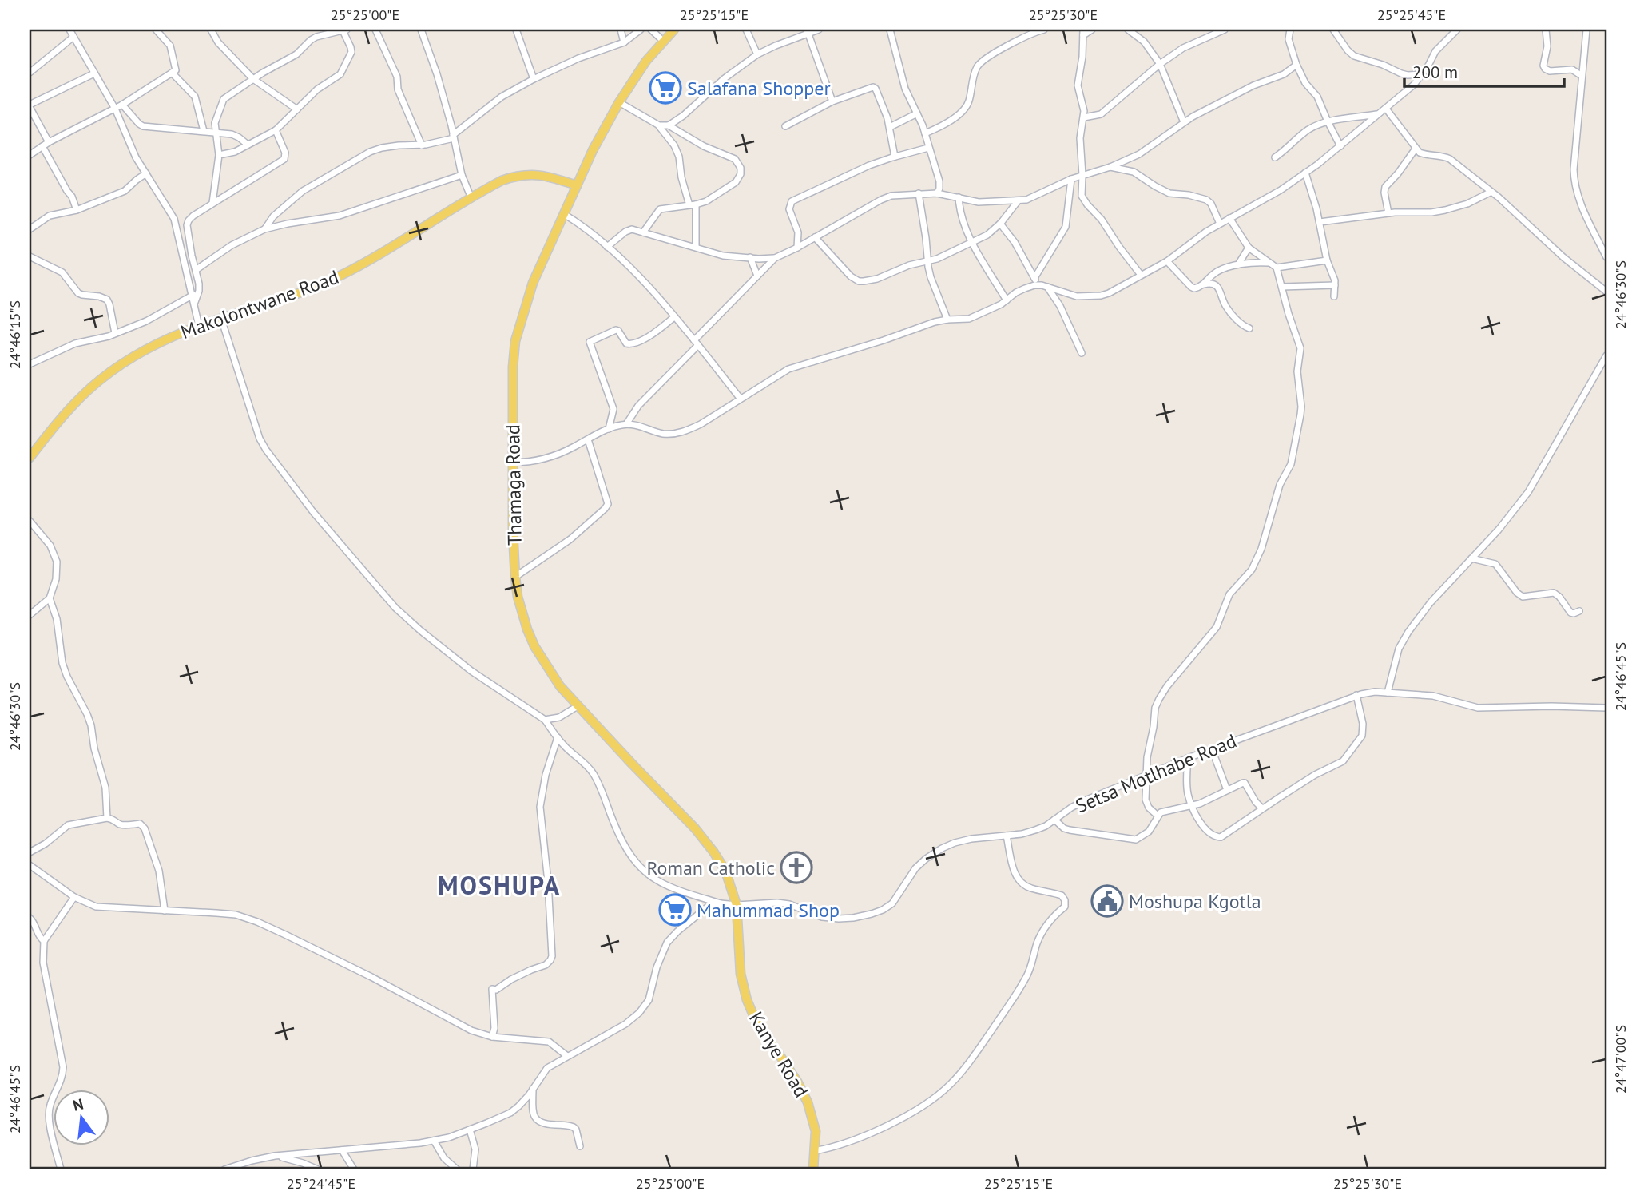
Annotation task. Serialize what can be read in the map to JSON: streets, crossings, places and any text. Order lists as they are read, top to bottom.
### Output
{
  "streets": {
    "main road": ["Makolontwane Road", "Thamaga Road", "Kanye Road"],
    "street": ["Setsa Motlhabe Road"]
  },
  "crossings": [
    ["Makolontwane Road", "Thamaga Road"],
    ["Thamaga Road", "Setsa Motlhabe Road"],
    ["Thamaga Road", "Kanye Road"],
    ["Setsa Motlhabe Road", "Kanye Road"]
  ],
  "districts": ["MOSHUPA"],
  "places": {
    "supermarket": ["Salafana Shopper", "Mahummad Shop"],
    "church": ["Roman Catholic"],
    "public building": ["Moshupa Kgotla"]
  },
  "scale_bar": "200 m",
  "north": "top",
  "coordinates": [
    "25°25'00\"E",
    "25°25'15\"E",
    "25°25'30\"E",
    "25°25'45\"E",
    "24°46'30\"S",
    "24°46'15\"S",
    "24°46'45\"S",
    "24°47'00\"S",
    "25°24'45\"E"
  ]
}
